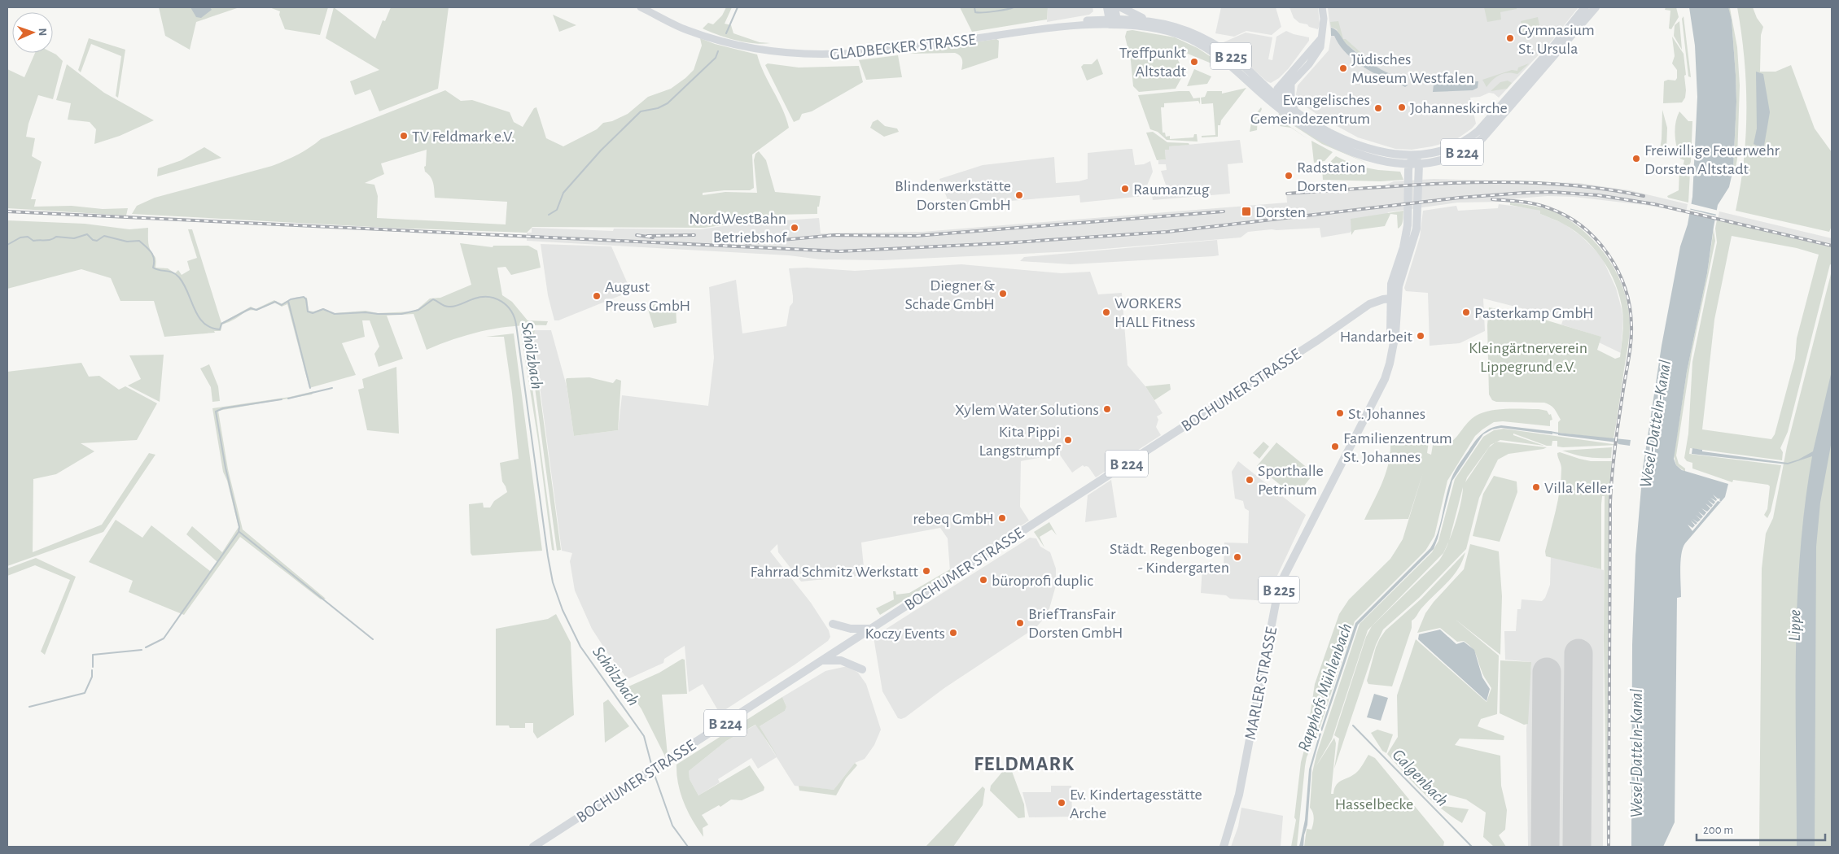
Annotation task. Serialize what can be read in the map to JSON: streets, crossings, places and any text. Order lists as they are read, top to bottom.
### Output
{
  "streets": {
    "main road": [
      "GLADBECKER STRASSE",
      "B 225",
      "B 224",
      "BOCHUMER STRASSE",
      "MARLER STRASSE"
    ]
  },
  "crossings": [
    ["GLADBECKER STRASSE", "B 225"],
    ["B 225", "B 224"],
    ["B 224", "BOCHUMER STRASSE"],
    ["B 224", "MARLER STRASSE"],
    ["BOCHUMER STRASSE", "MARLER STRASSE"]
  ],
  "districts": ["FELDMARK"],
  "water": [
    "Schölzbach",
    "Wesel-Datteln-Kanal",
    "Lippe",
    "Rapphofs Mühlenbach",
    "Galgenbach"
  ],
  "parks": ["Kleingärtnerverein Lippegrund e.V.", "Hasselbecke"],
  "places": {
    "other": [
      "Gymnasium St. Ursula",
      "Treffpunkt Altstadt",
      "Jüdisches Museum Westfalen",
      "Johanneskirche",
      "Evangelisches Gemeindezentrum",
      "TV Feldmark e.V.",
      "Freiwillige Feuerwehr Dorsten Altstadt",
      "Radstation Dorsten",
      "Raumanzug",
      "Blindenwerkstätte Dorsten GmbH",
      "NordWestBahn Betriebshof",
      "Diegner & Schade GmbH",
      "August Preuss GmbH",
      "WORKERS HALL Fitness",
      "Pasterkamp GmbH",
      "Handarbeit",
      "Xylem Water Solutions",
      "St. Johannes",
      "Kita Pippi Langstrumpf",
      "Familienzentrum St. Johannes",
      "Sporthalle Petrinum",
      "Villa Keller",
      "rebeq GmbH",
      "Städt. Regenbogen - Kindergarten",
      "Fahrrad Schmitz Werkstatt",
      "büroprofi duplic",
      "BriefTransFair Dorsten GmbH",
      "Koczy Events",
      "Ev. Kindertagesstätte Arche"
    ],
    "transit": ["Dorsten"]
  },
  "scale_bar": "200 m",
  "north": "right"
}
